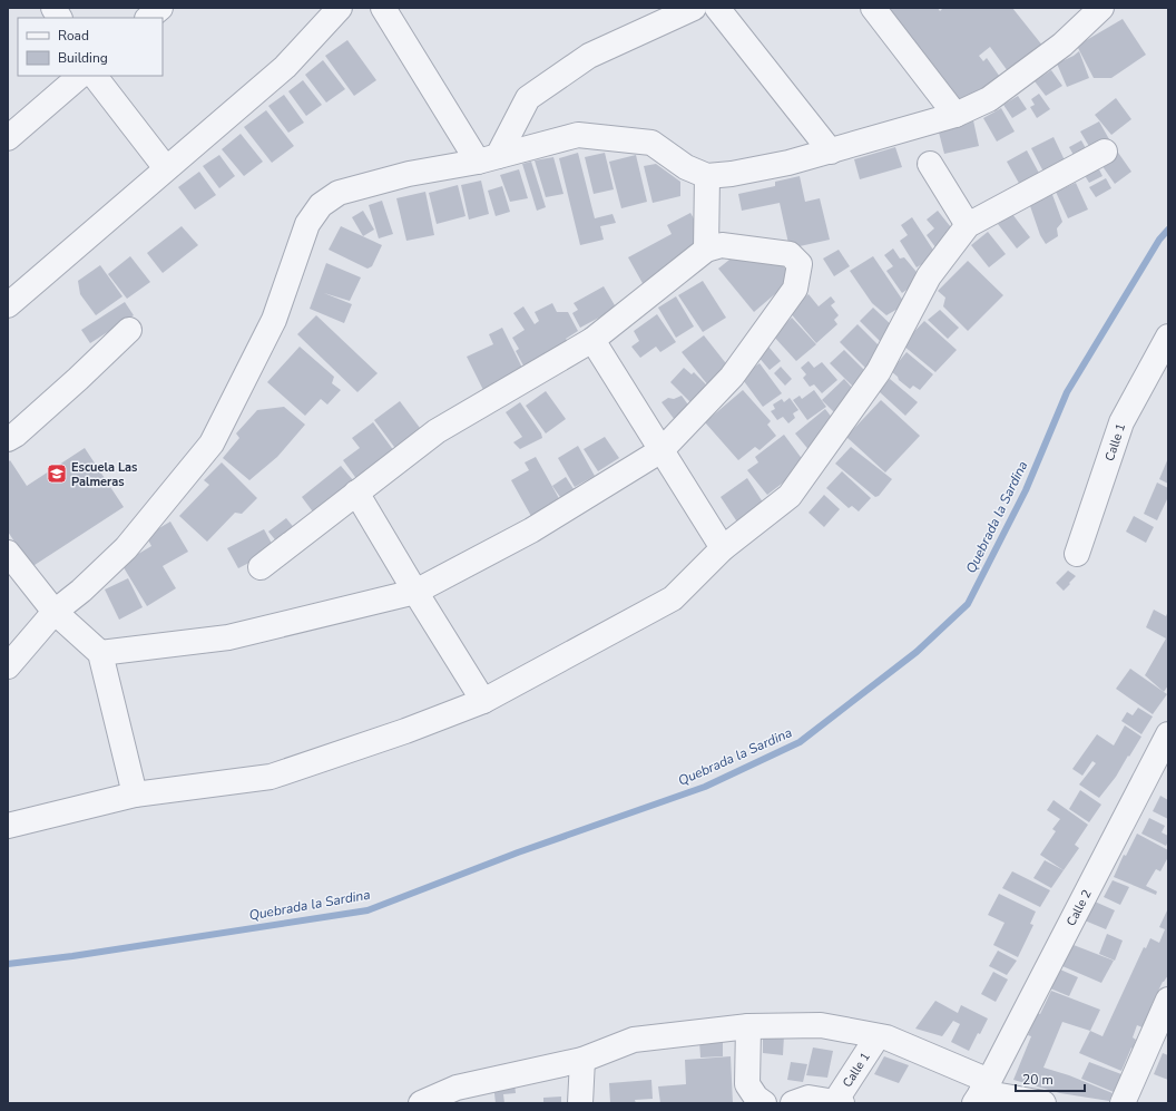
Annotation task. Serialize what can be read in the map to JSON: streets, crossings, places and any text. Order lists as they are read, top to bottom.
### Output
{
  "streets": {
    "street": ["Calle 1", "Calle 2"]
  },
  "water": ["Quebrada la Sardina"],
  "places": {
    "school or university": ["Escuela Las Palmeras"]
  },
  "legend": ["Road", "Building"],
  "scale_bar": "20 m"
}
